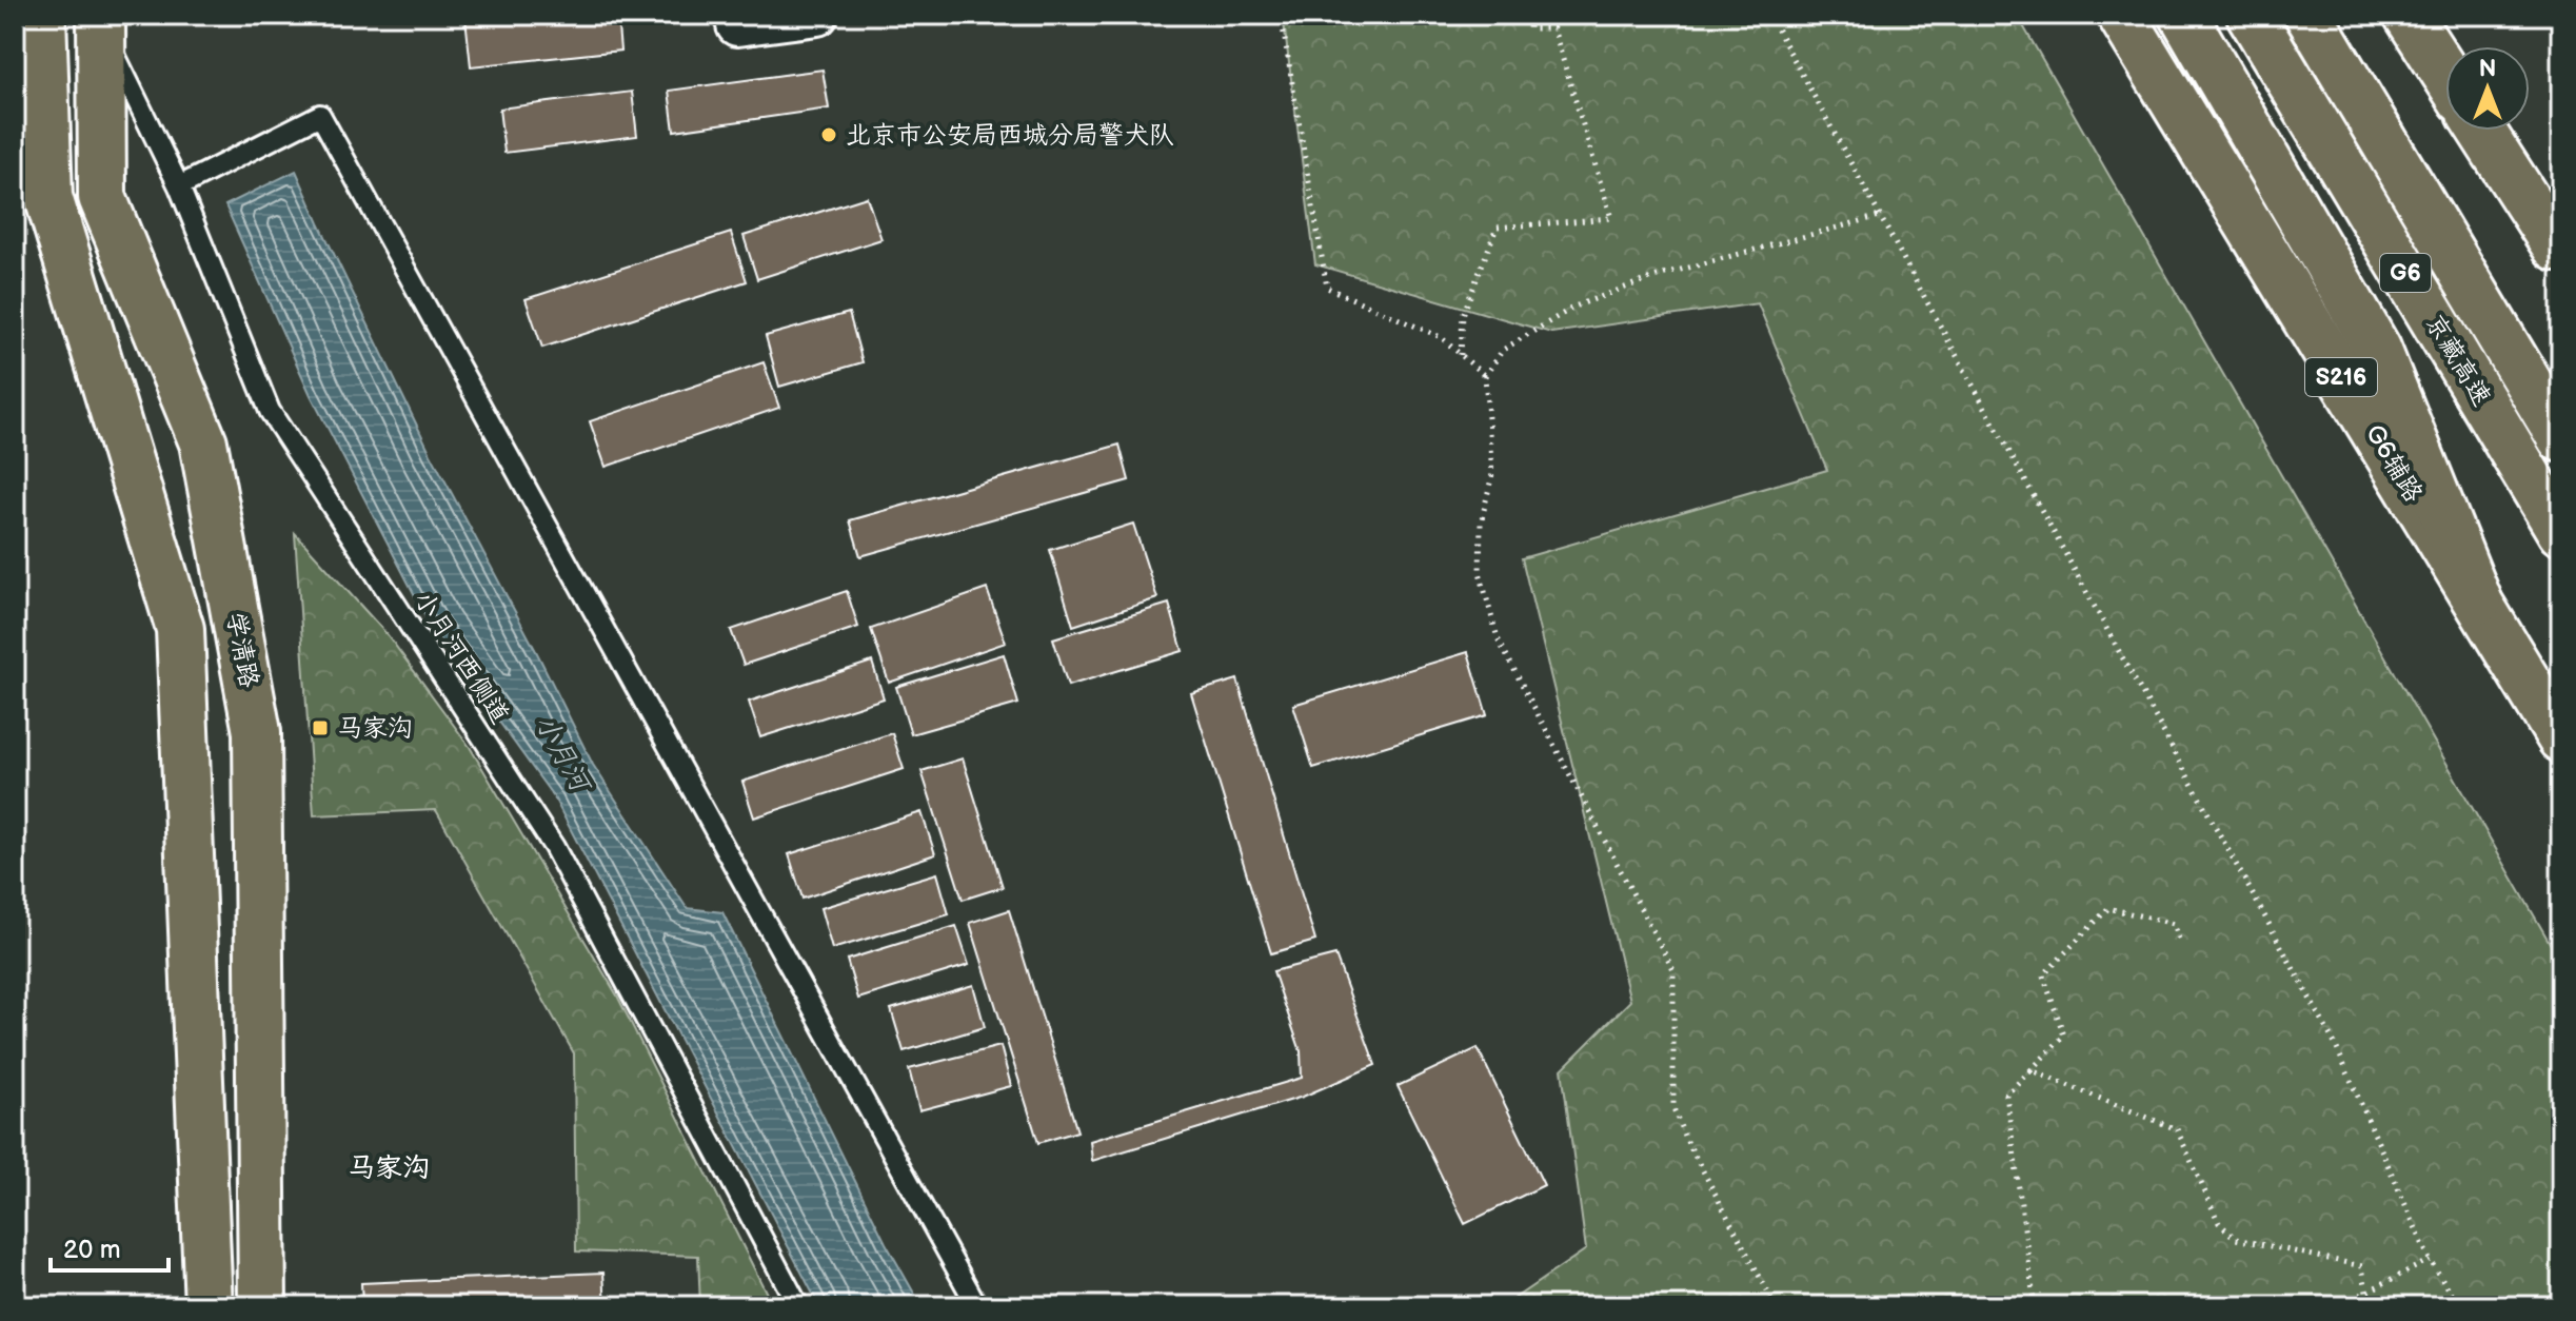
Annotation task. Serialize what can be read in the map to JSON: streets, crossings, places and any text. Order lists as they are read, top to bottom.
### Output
{
  "streets": {
    "main road": [
      "G6",
      "京藏高速",
      "S216",
      "G6辅路",
      "学清路"
    ],
    "lane": ["小月河西侧道"]
  },
  "crossings": [
    ["学清路", "小月河西侧道"]
  ],
  "districts": ["马家沟"],
  "water": ["小月河"],
  "places": {
    "other": ["北京市公安局西城分局警犬队"],
    "transit": ["马家沟"]
  },
  "scale_bar": "20 m",
  "north": "top"
}
